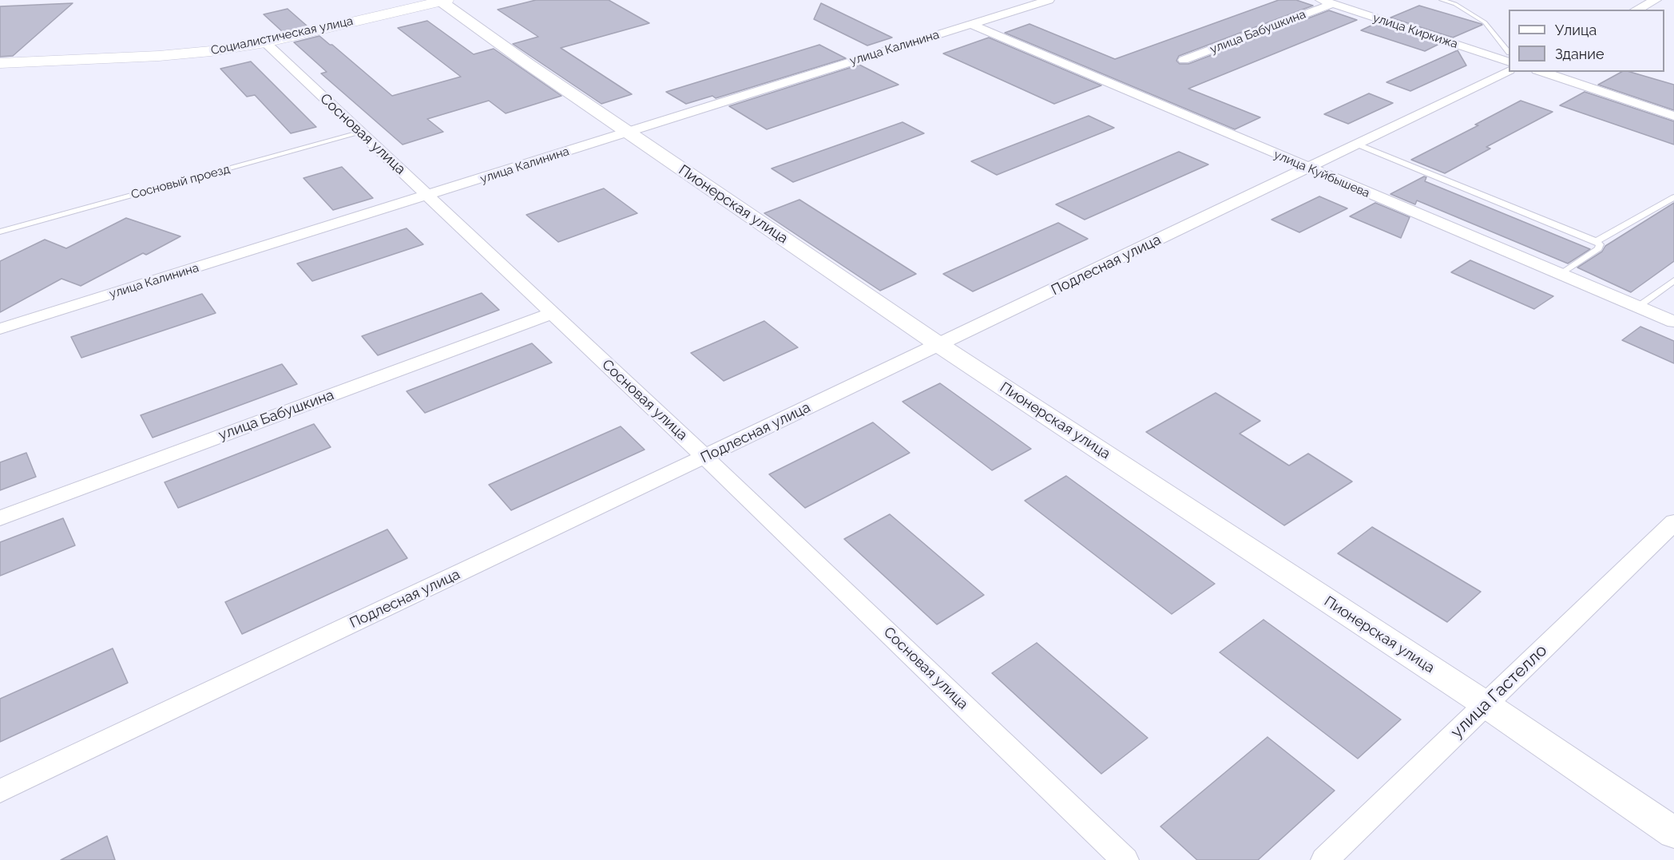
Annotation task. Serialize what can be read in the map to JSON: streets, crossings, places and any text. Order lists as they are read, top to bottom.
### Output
{
  "streets": {
    "main road": ["Социалистическая улица"],
    "street": [
      "улица Киркижа",
      "улица Бабушкина",
      "улица Калинина",
      "Сосновая улица",
      "улица Куйбышева",
      "Пионерская улица",
      "Подлесная улица",
      "улица Гастелло"
    ],
    "lane": ["Сосновый проезд"]
  },
  "crossings": [
    ["улица Киркижа", "улица Бабушкина"],
    ["улица Бабушкина", "Сосновая улица"],
    ["Социалистическая улица", "Сосновая улица"],
    ["Социалистическая улица", "Пионерская улица"],
    ["улица Калинина", "Сосновая улица"],
    ["улица Калинина", "улица Куйбышева"],
    ["улица Калинина", "Пионерская улица"],
    ["Сосновая улица", "Сосновый проезд"],
    ["Сосновая улица", "Подлесная улица"],
    ["улица Куйбышева", "Подлесная улица"],
    ["Пионерская улица", "Подлесная улица"],
    ["Пионерская улица", "улица Гастелло"]
  ],
  "legend": ["Улица", "Здание"]
}
